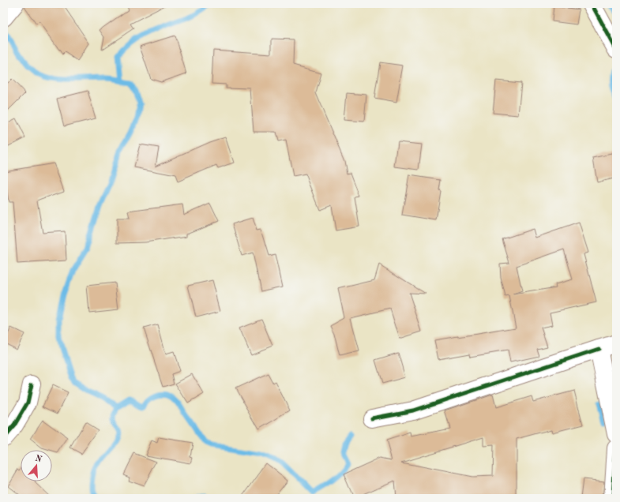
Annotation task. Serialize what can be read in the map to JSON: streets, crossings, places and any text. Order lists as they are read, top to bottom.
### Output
{
  "north": "top"
}
